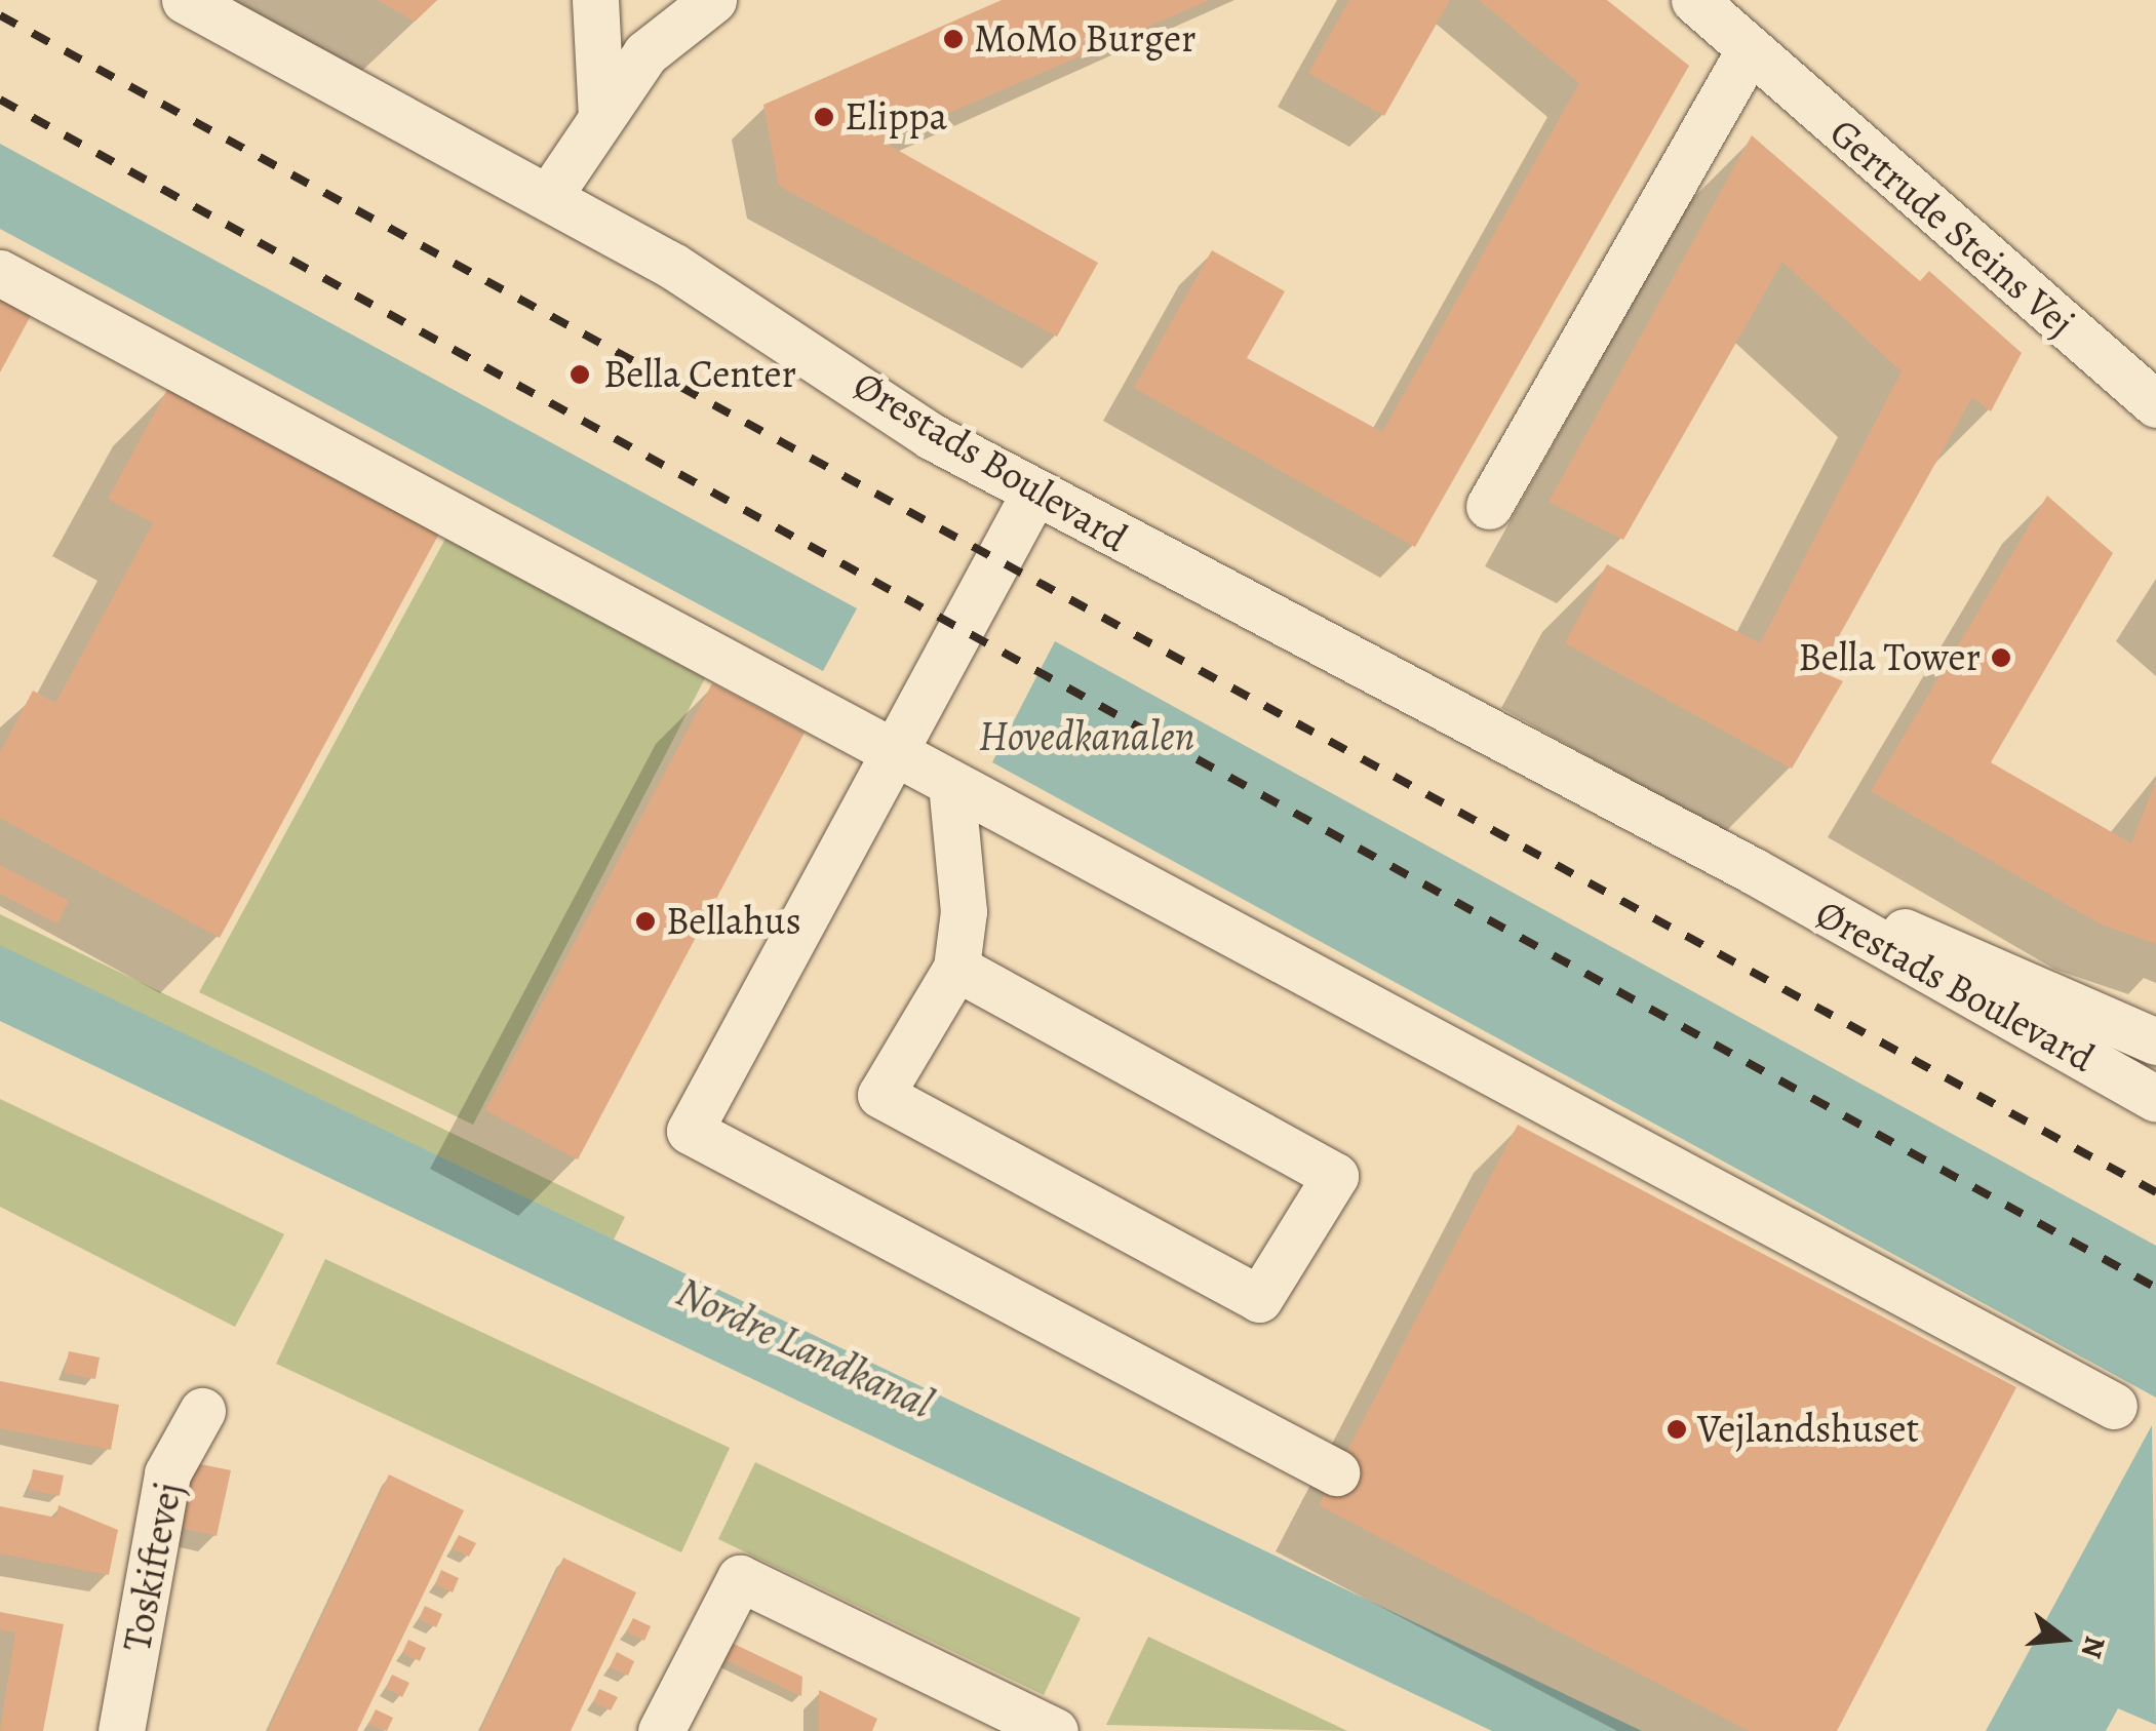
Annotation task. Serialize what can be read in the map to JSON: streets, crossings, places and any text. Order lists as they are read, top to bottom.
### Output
{
  "streets": {
    "street": ["Gertrude Steins Vej", "Ørestads Boulevard", "Toskiftevej"]
  },
  "water": ["Hovedkanalen", "Nordre Landkanal"],
  "places": [
    "MoMo Burger",
    "Elippa",
    "Bella Center",
    "Bella Tower",
    "Bellahus",
    "Vejlandshuset"
  ],
  "north": "right"
}
